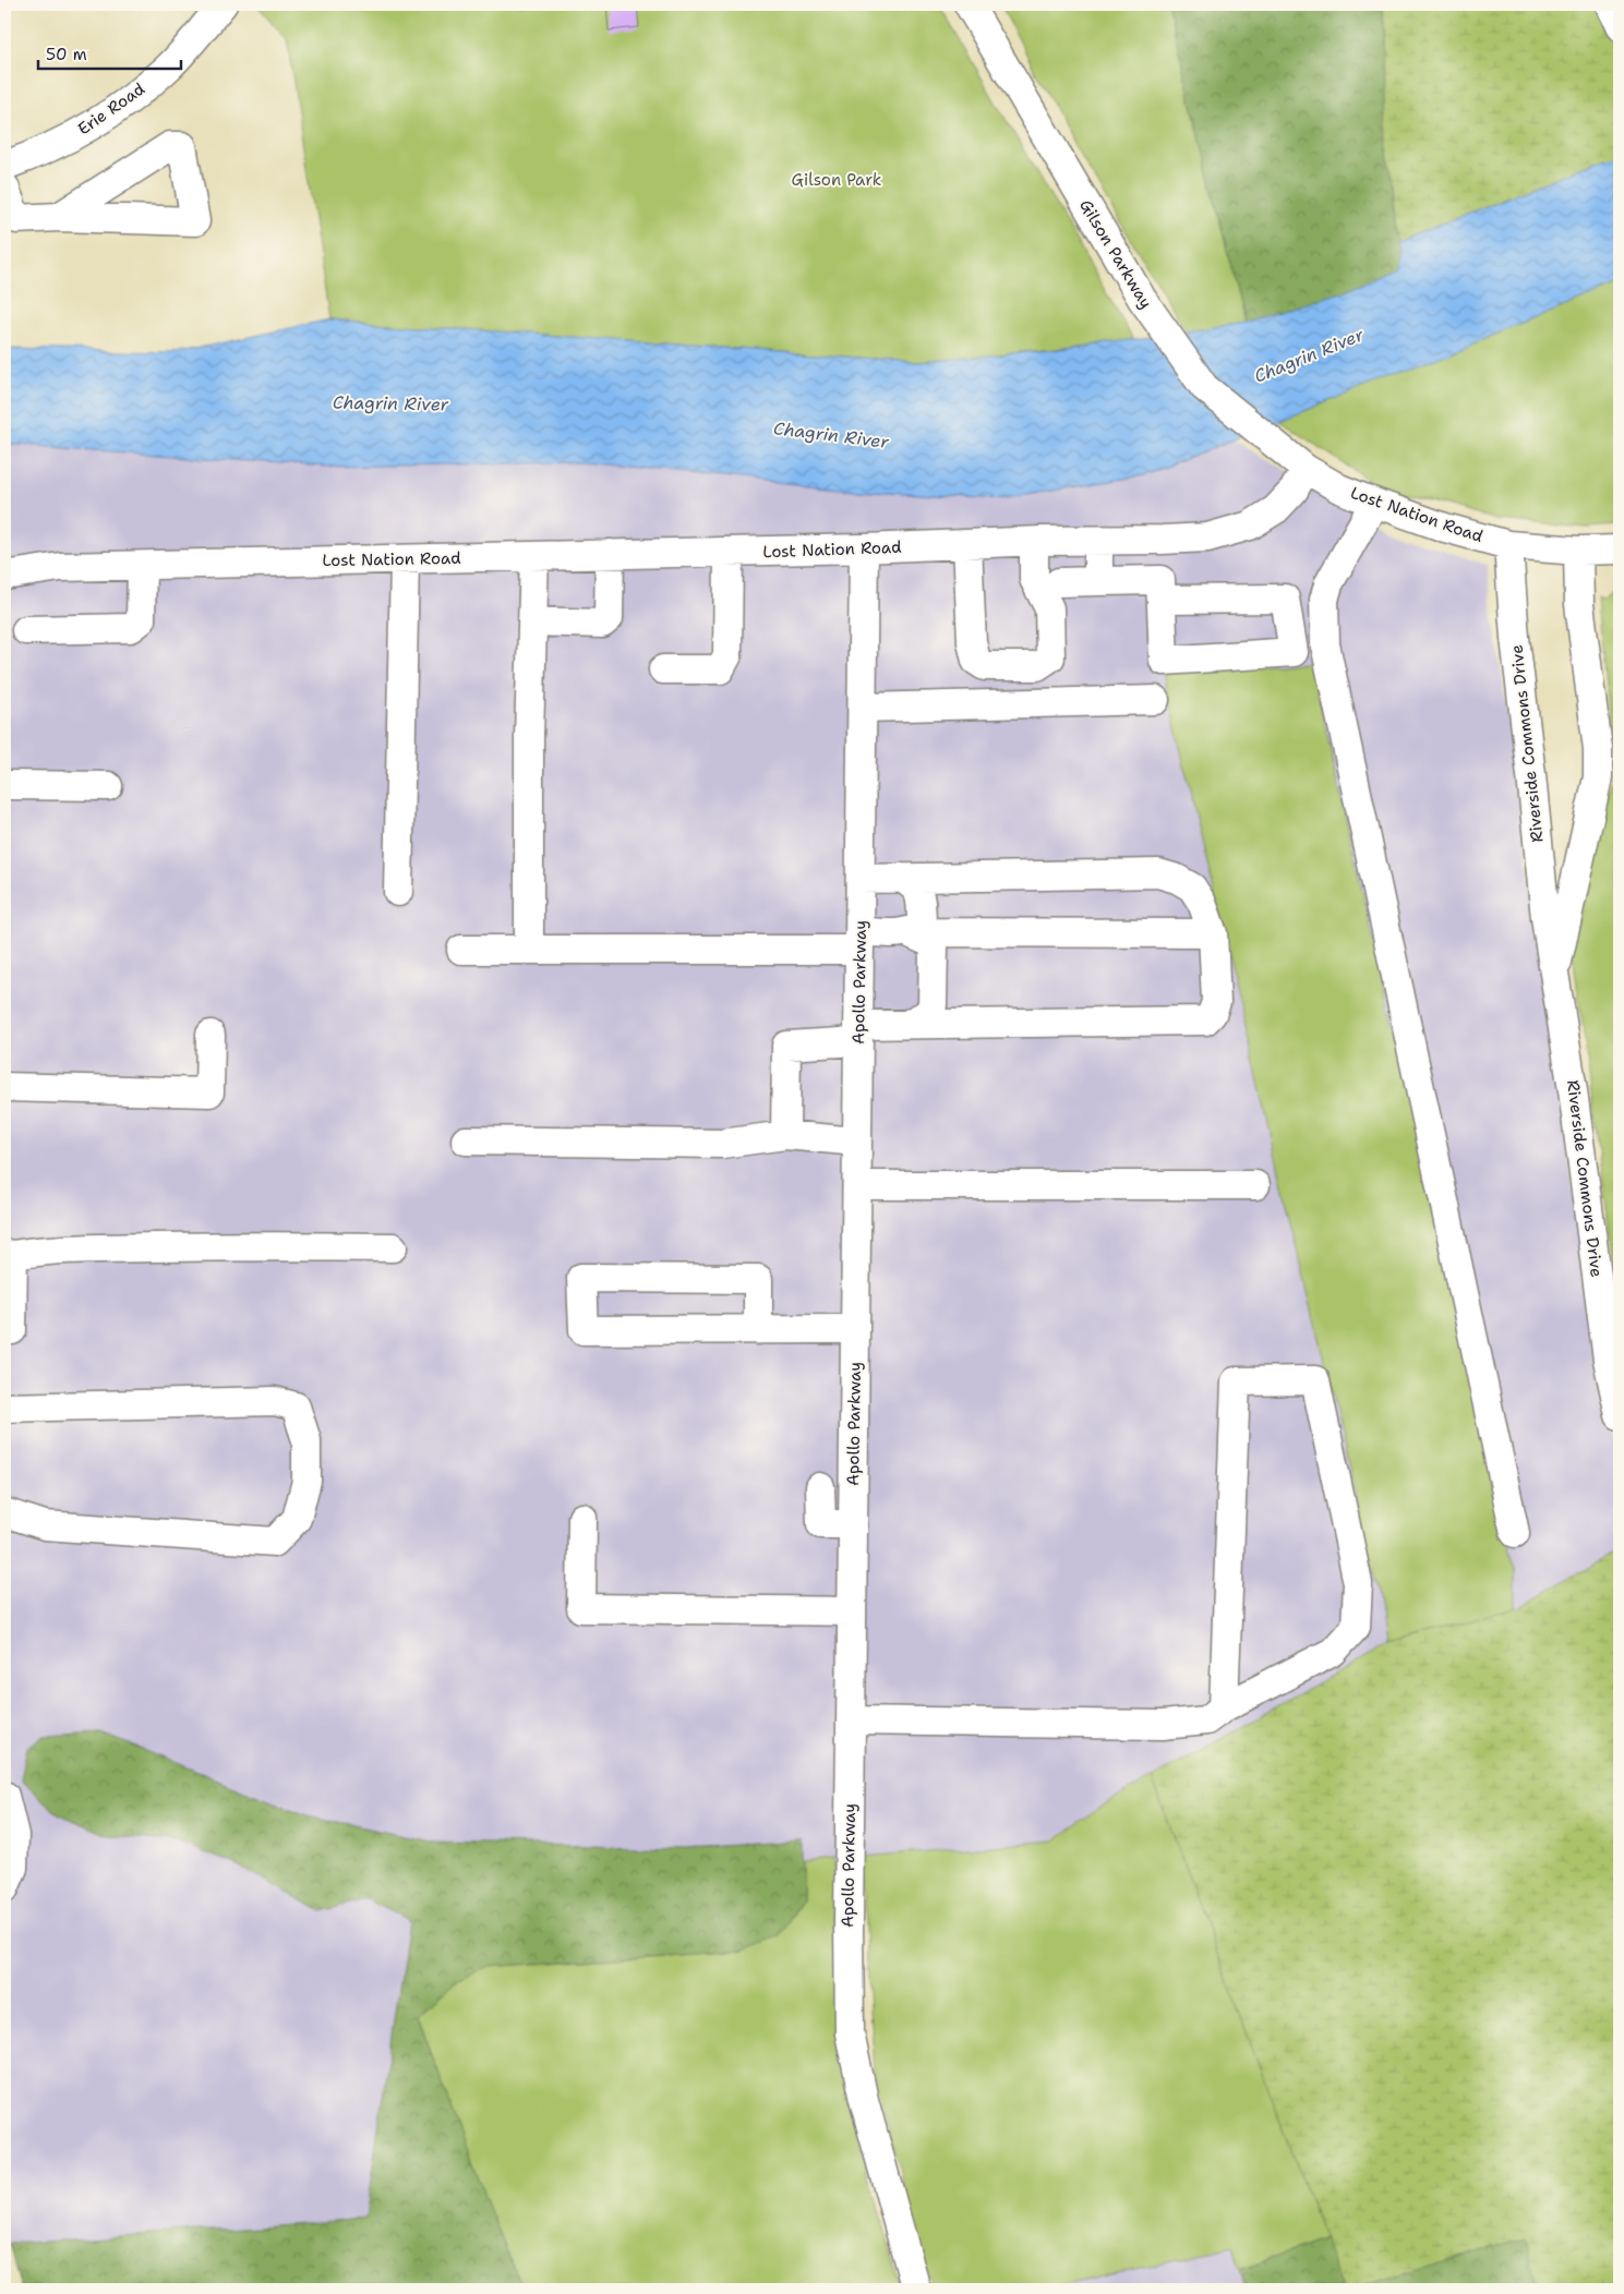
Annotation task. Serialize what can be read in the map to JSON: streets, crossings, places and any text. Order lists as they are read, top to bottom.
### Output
{
  "streets": {
    "street": [
      "Erie Road",
      "Gilson Parkway",
      "Lost Nation Road",
      "Riverside Commons Drive",
      "Apollo Parkway"
    ]
  },
  "crossings": [
    ["Gilson Parkway", "Lost Nation Road"],
    ["Lost Nation Road", "Riverside Commons Drive"],
    ["Lost Nation Road", "Apollo Parkway"]
  ],
  "water": ["Chagrin River"],
  "parks": ["Gilson Park"],
  "scale_bar": "50 m"
}
